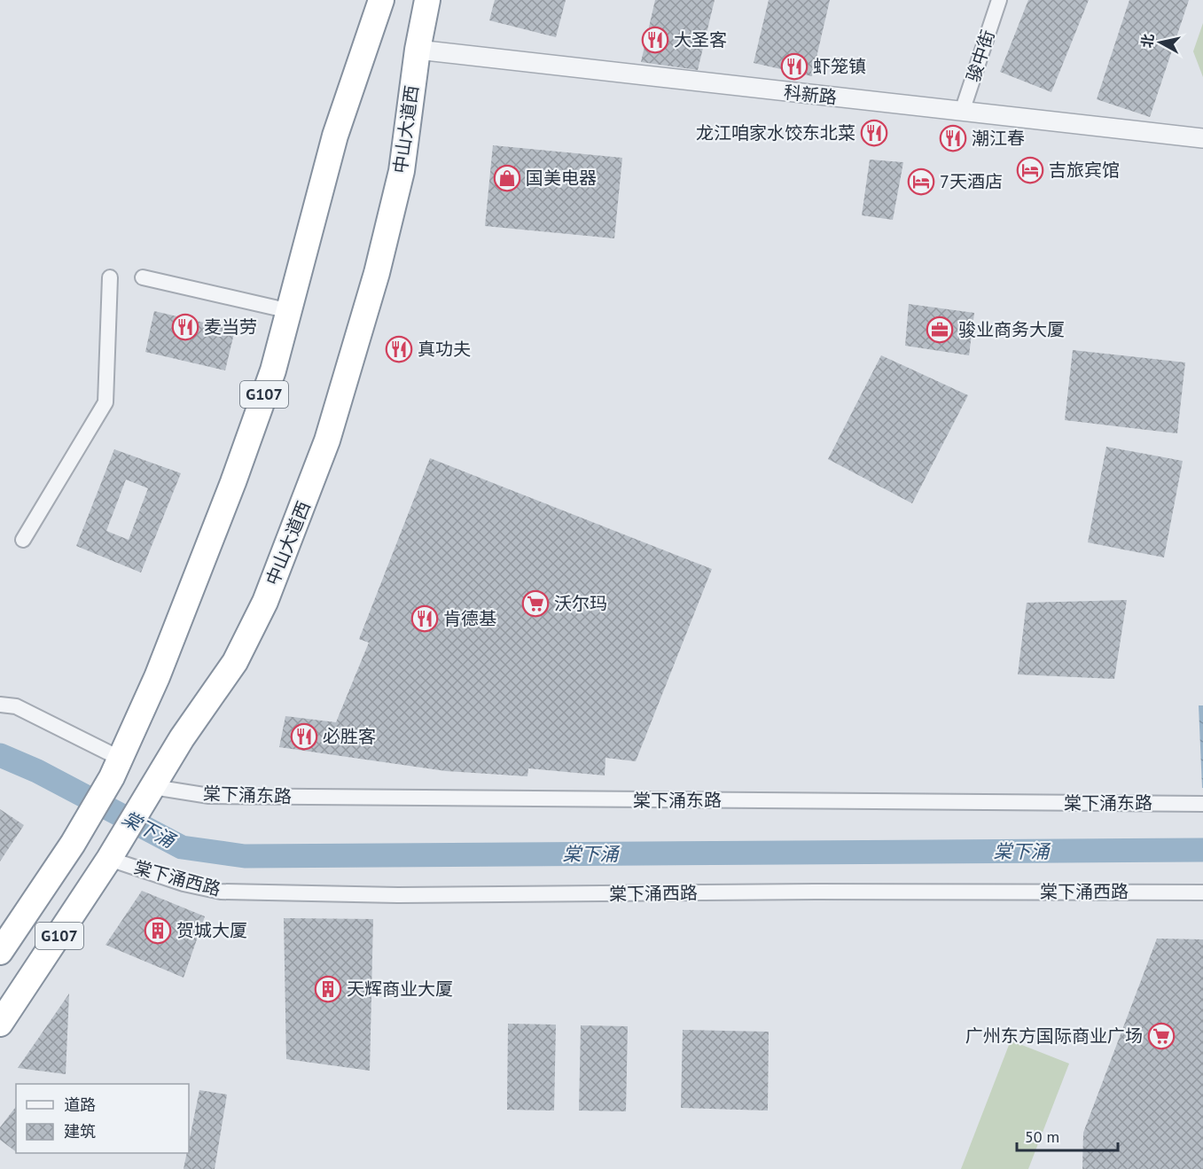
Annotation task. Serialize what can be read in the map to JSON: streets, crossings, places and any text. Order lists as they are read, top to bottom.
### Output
{
  "streets": {
    "highway": ["中山大道西", "G107"],
    "street": [
      "骏中街",
      "科新路",
      "棠下涌东路",
      "棠下涌西路"
    ]
  },
  "crossings": [
    ["骏中街", "科新路"],
    ["科新路", "中山大道西"],
    ["中山大道西", "棠下涌东路"],
    ["中山大道西", "棠下涌西路"]
  ],
  "water": ["棠下涌"],
  "places": {
    "restaurant": [
      "大圣客",
      "虾笼镇",
      "龙江咱家水饺东北菜",
      "潮江春",
      "麦当劳",
      "真功夫",
      "肯德基",
      "必胜客"
    ],
    "hotel": ["吉旅宾馆", "7天酒店"],
    "shop": ["国美电器"],
    "office": ["骏业商务大厦"],
    "supermarket": ["沃尔玛", "广州东方国际商业广场"],
    "building": ["贺城大厦", "天辉商业大厦"]
  },
  "legend": ["道路", "建筑"],
  "scale_bar": "50 m",
  "north": "left"
}
